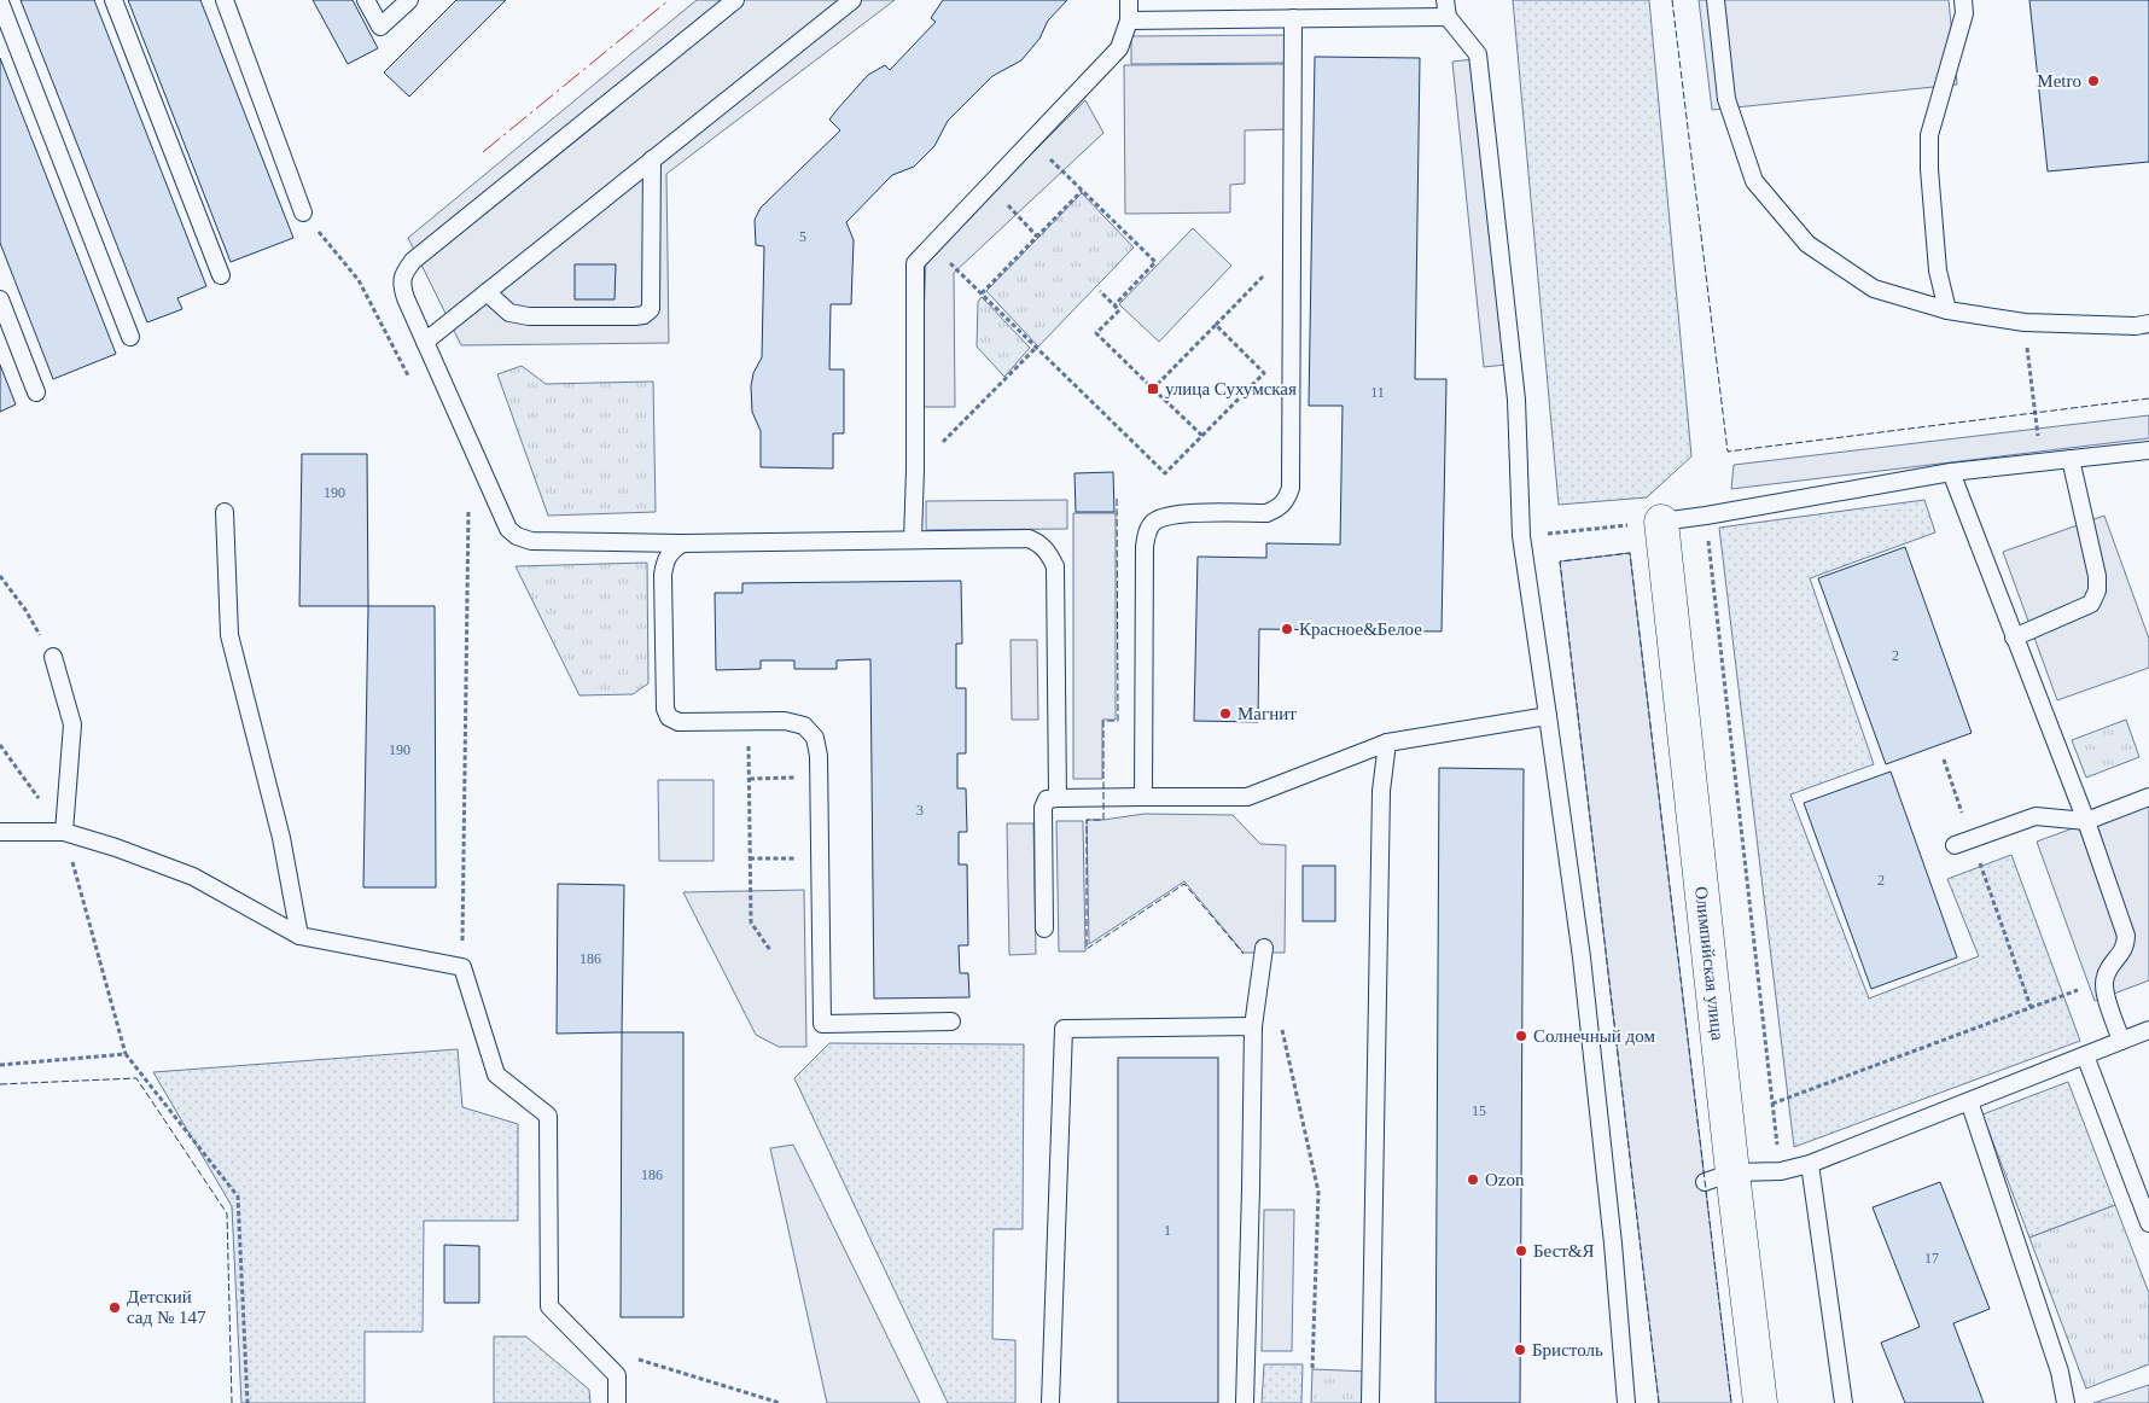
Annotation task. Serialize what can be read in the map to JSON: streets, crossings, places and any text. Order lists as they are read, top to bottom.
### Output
{
  "streets": {
    "street": ["Олимпийская улица"]
  },
  "places": {
    "other": [
      "Metro",
      "Красное&Белое",
      "Магнит",
      "Солнечный дом",
      "Ozon",
      "Бест&Я",
      "Детский сад № 147",
      "Бристоль"
    ],
    "transit": ["улица Сухумская"]
  },
  "house_numbers": [
    "5",
    "11",
    "190",
    "2",
    "190",
    "3",
    "2",
    "186",
    "15",
    "186",
    "1",
    "17"
  ]
}
